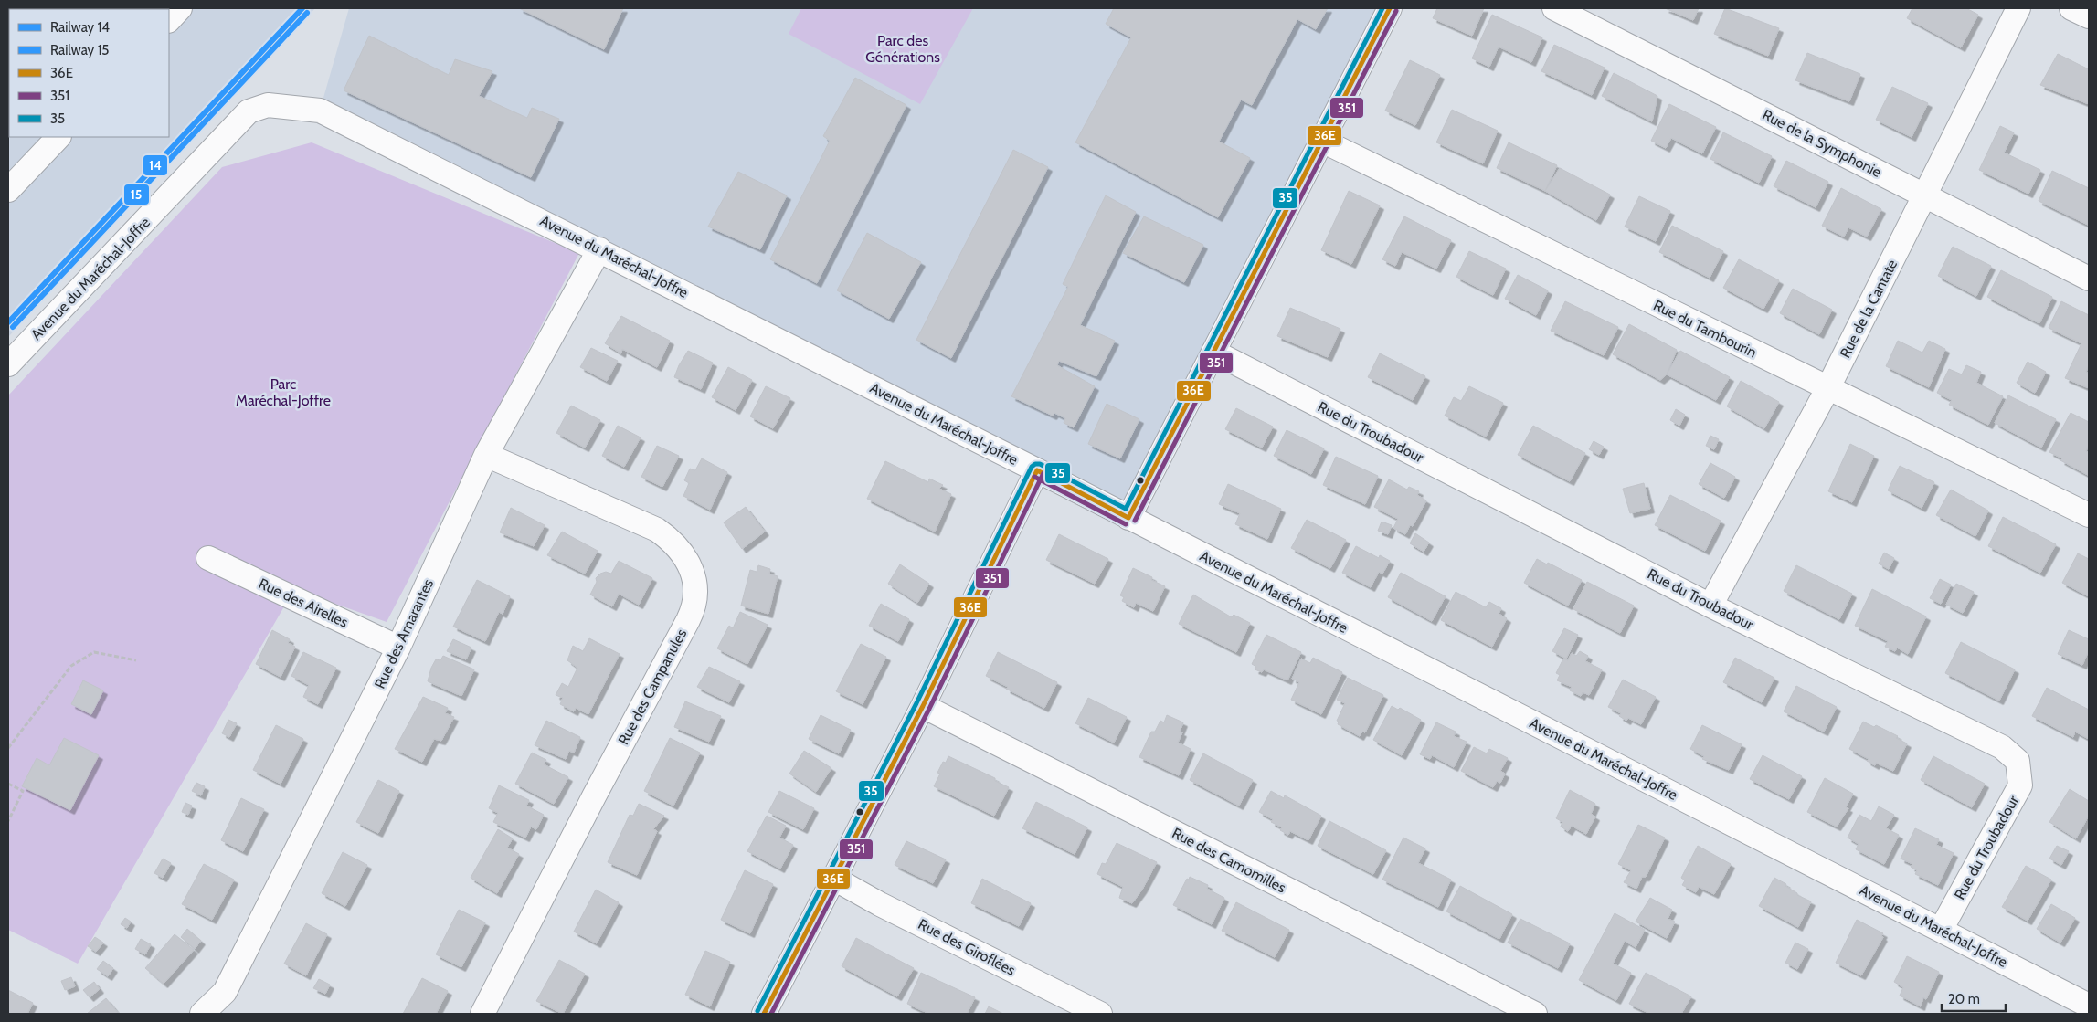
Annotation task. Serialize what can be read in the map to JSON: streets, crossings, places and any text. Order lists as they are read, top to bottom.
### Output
{
  "streets": {
    "street": [
      "Rue de la Symphonie",
      "Avenue du Maréchal-Joffre",
      "Rue de la Cantate",
      "Rue du Tambourin",
      "Rue du Troubadour",
      "Rue des Airelles",
      "Rue des Amarantes",
      "Rue des Campanules",
      "Rue des Camomilles",
      "Rue des Giroflées"
    ]
  },
  "crossings": [
    ["Rue de la Symphonie", "Rue de la Cantate"],
    ["Avenue du Maréchal-Joffre", "Rue du Troubadour"],
    ["Avenue du Maréchal-Joffre", "Rue des Amarantes"],
    ["Rue de la Cantate", "Rue du Tambourin"],
    ["Rue de la Cantate", "Rue du Troubadour"],
    ["Rue des Airelles", "Rue des Amarantes"],
    ["Rue des Amarantes", "Rue des Campanules"]
  ],
  "parks": ["Parc des Générations", "Parc Maréchal-Joffre"],
  "lines": [
    "rail line 14",
    "transit line 36E",
    "transit line 35",
    "transit line 351",
    "rail line 15"
  ],
  "legend": [
    "Railway 14",
    "Railway 15",
    "36E",
    "351",
    "35"
  ],
  "scale_bar": "20 m"
}
